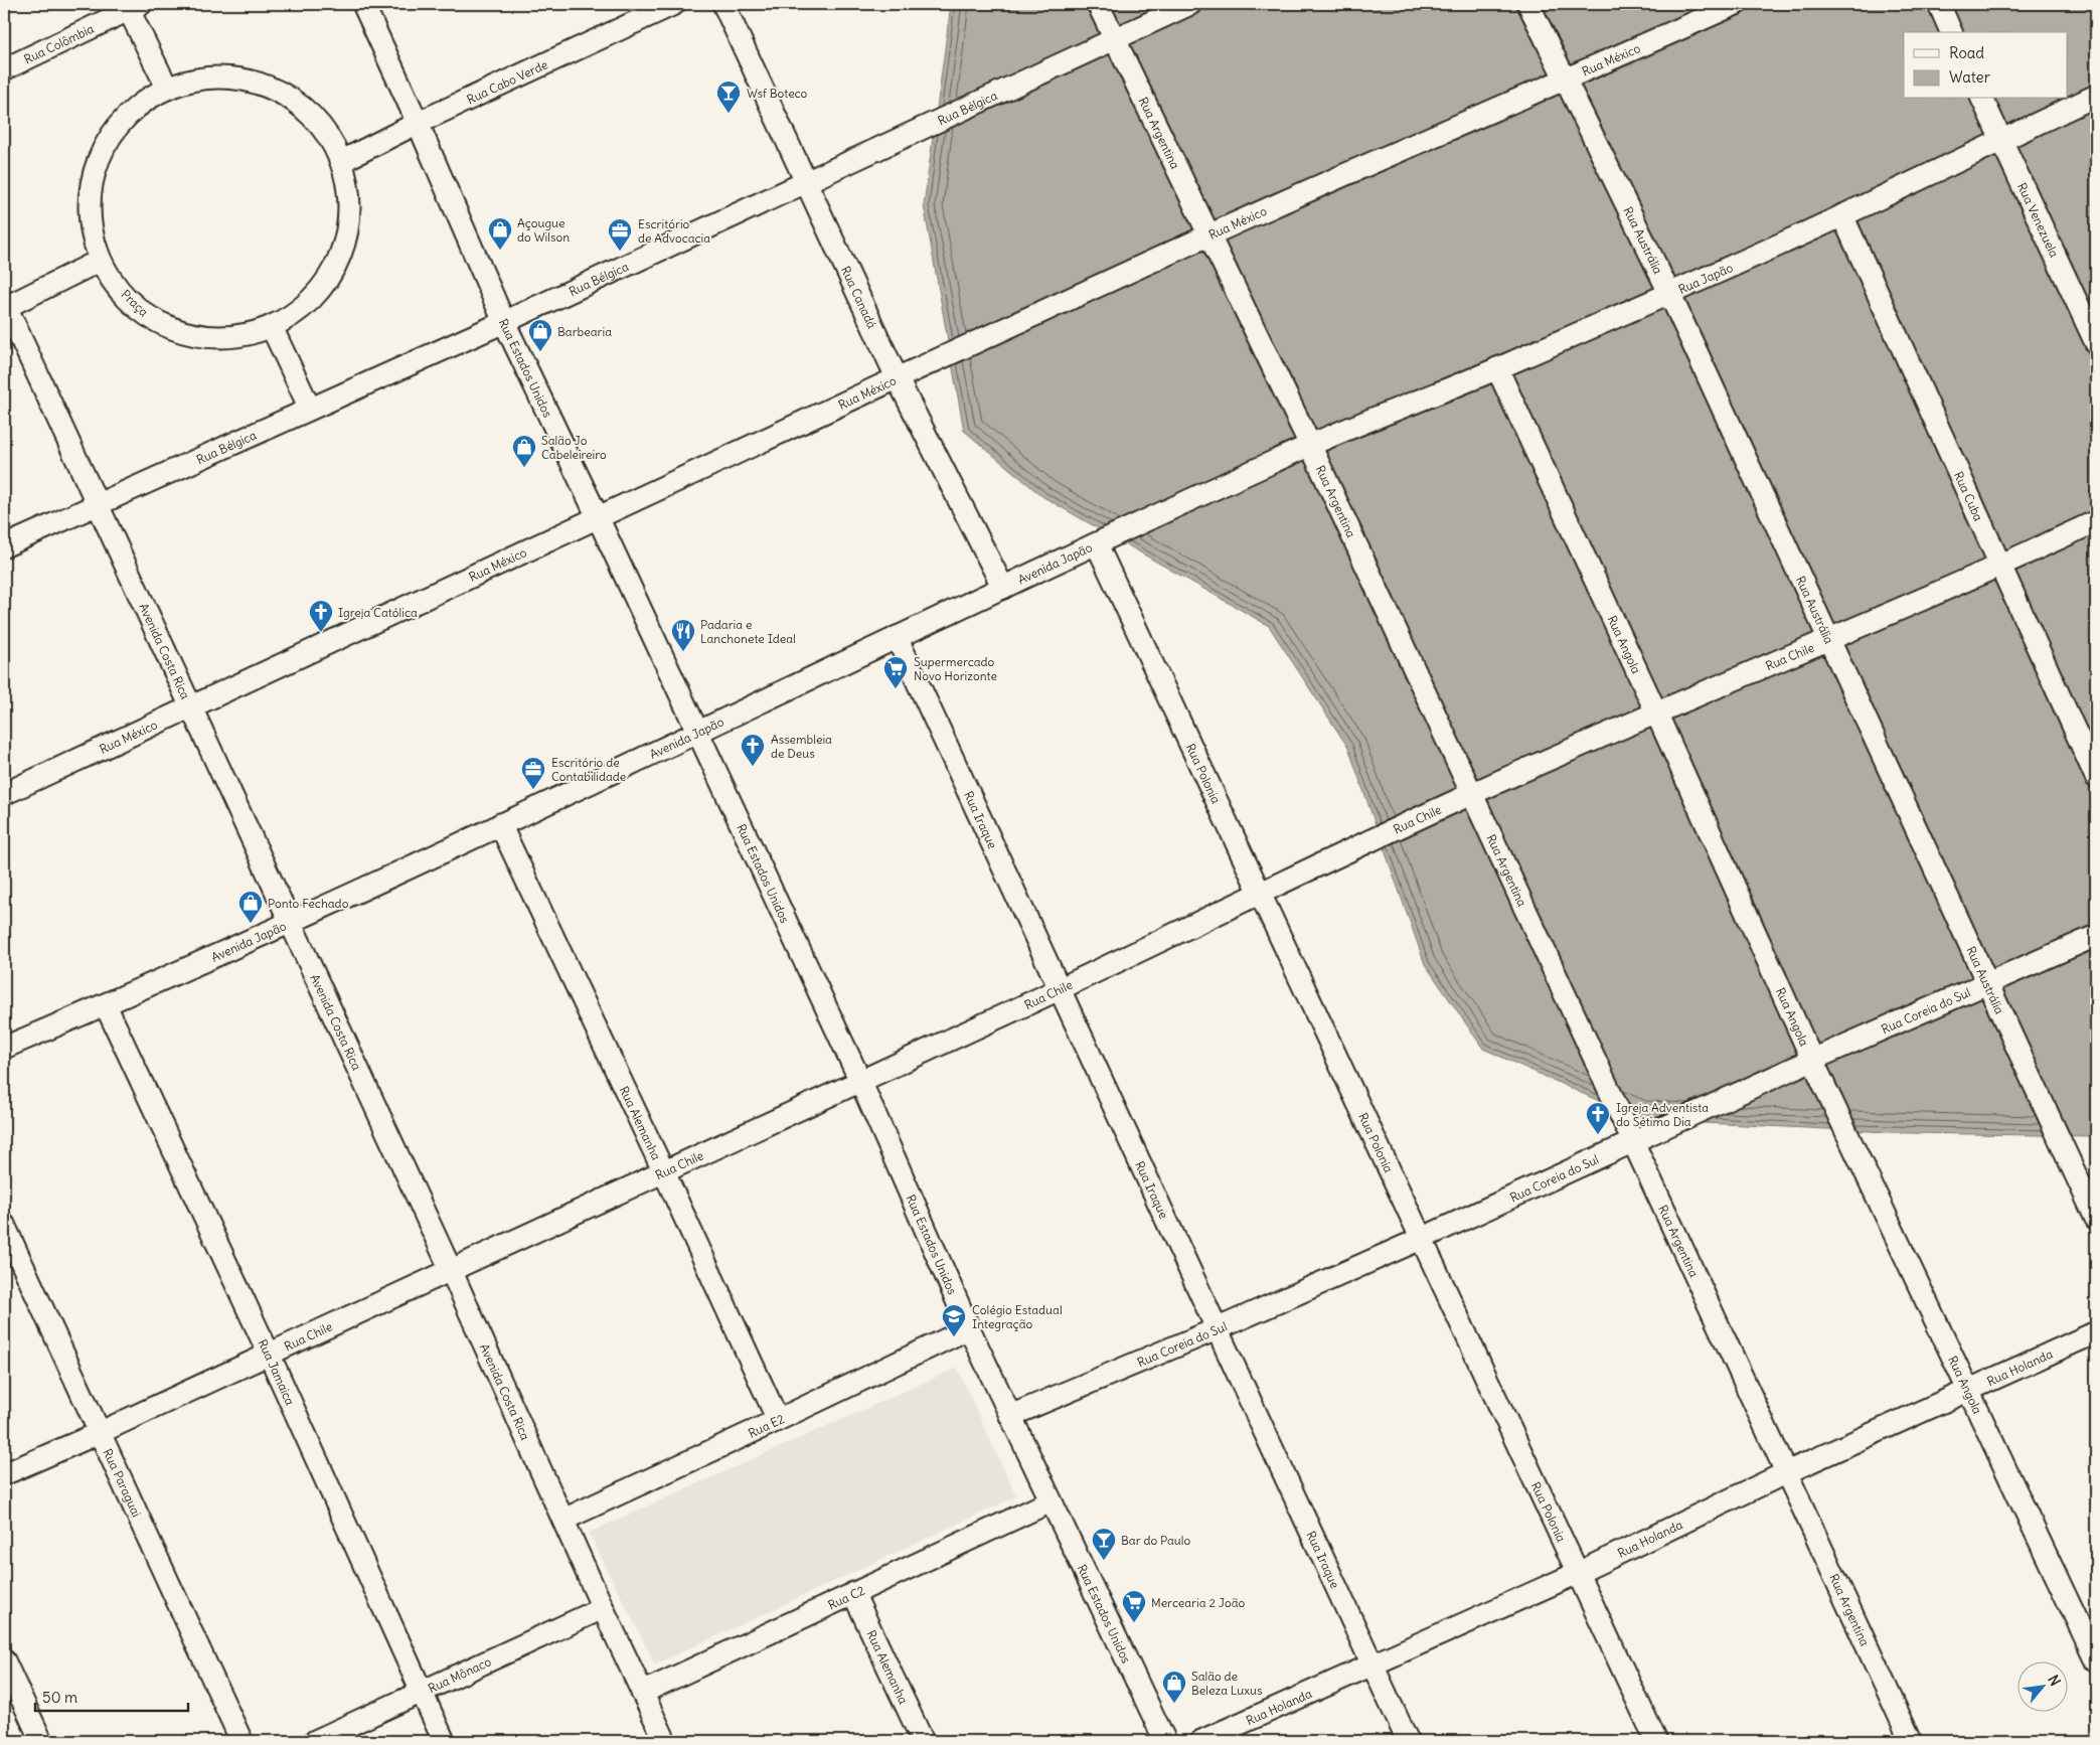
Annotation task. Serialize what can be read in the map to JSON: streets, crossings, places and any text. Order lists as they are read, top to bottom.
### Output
{
  "streets": {
    "street": [
      "Rua Colômbia",
      "Rua México",
      "Rua Cabo Verde",
      "Rua Bélgica",
      "Rua Argentina",
      "Rua Venezuela",
      "Rua Austrália",
      "Rua Japão",
      "Rua Canadá",
      "Praça",
      "Rua Estados Unidos",
      "Rua Cuba",
      "Avenida Japão",
      "Rua Angola",
      "Avenida Costa Rica",
      "Rua Chile",
      "Rua Polonia",
      "Rua Iraque",
      "Rua Coreia do Sul",
      "Rua Alemanha",
      "Rua Holanda",
      "Rua Jamaica",
      "Rua E2",
      "Rua Paraguai",
      "Rua C2",
      "Rua Mônaco"
    ]
  },
  "crossings": [
    ["Rua México", "Rua Argentina"],
    ["Rua México", "Rua Austrália"],
    ["Rua México", "Rua Canadá"],
    ["Rua México", "Rua Estados Unidos"],
    ["Rua México", "Avenida Costa Rica"],
    ["Rua Cabo Verde", "Praça"],
    ["Rua Cabo Verde", "Rua Estados Unidos"],
    ["Rua Bélgica", "Rua Argentina"],
    ["Rua Bélgica", "Rua Canadá"],
    ["Rua Bélgica", "Rua Estados Unidos"],
    ["Rua Bélgica", "Avenida Costa Rica"],
    ["Rua Argentina", "Rua Japão"],
    ["Rua Argentina", "Avenida Japão"],
    ["Rua Argentina", "Rua Chile"],
    ["Rua Argentina", "Rua Coreia do Sul"],
    ["Rua Argentina", "Rua Holanda"],
    ["Rua Venezuela", "Rua Japão"],
    ["Rua Austrália", "Rua Japão"],
    ["Rua Austrália", "Rua Chile"],
    ["Rua Austrália", "Rua Coreia do Sul"],
    ["Rua Japão", "Rua Cuba"],
    ["Rua Japão", "Avenida Japão"],
    ["Rua Japão", "Rua Angola"],
    ["Rua Canadá", "Avenida Japão"],
    ["Rua Estados Unidos", "Avenida Japão"],
    ["Rua Estados Unidos", "Rua Chile"],
    ["Rua Estados Unidos", "Rua Coreia do Sul"],
    ["Rua Estados Unidos", "Rua E2"],
    ["Rua Estados Unidos", "Rua C2"],
    ["Rua Cuba", "Rua Chile"],
    ["Avenida Japão", "Avenida Costa Rica"],
    ["Avenida Japão", "Rua Polonia"],
    ["Avenida Japão", "Rua Iraque"],
    ["Avenida Japão", "Rua Alemanha"],
    ["Avenida Japão", "Rua Jamaica"],
    ["Rua Angola", "Rua Chile"],
    ["Rua Angola", "Rua Coreia do Sul"],
    ["Rua Angola", "Rua Holanda"],
    ["Avenida Costa Rica", "Rua Chile"],
    ["Avenida Costa Rica", "Rua E2"],
    ["Avenida Costa Rica", "Rua C2"],
    ["Avenida Costa Rica", "Rua Mônaco"],
    ["Rua Chile", "Rua Polonia"],
    ["Rua Chile", "Rua Iraque"],
    ["Rua Chile", "Rua Alemanha"],
    ["Rua Chile", "Rua Jamaica"],
    ["Rua Chile", "Rua Paraguai"],
    ["Rua Polonia", "Rua Coreia do Sul"],
    ["Rua Polonia", "Rua Holanda"],
    ["Rua Iraque", "Rua Coreia do Sul"],
    ["Rua Iraque", "Rua Holanda"],
    ["Rua Alemanha", "Rua E2"],
    ["Rua Alemanha", "Rua C2"],
    ["Rua Jamaica", "Rua Mônaco"]
  ],
  "places": {
    "bar": ["Wsf Boteco", "Bar do Paulo"],
    "shop": [
      "Açougue do Wilson",
      "Barbearia",
      "Salão Jo Cabeleireiro",
      "Ponto Fechado",
      "Salão de Beleza Luxus"
    ],
    "office": ["Escritório de Advocacia", "Escritório de Contabilidade"],
    "church": ["Igreja Católica", "Assembleia de Deus", "Igreja Adventista do Sétimo Dia"],
    "restaurant": ["Padaria e Lanchonete Ideal"],
    "supermarket": ["Supermercado Novo Horizonte", "Mercearia 2 João"],
    "school or university": ["Colégio Estadual Integração"]
  },
  "legend": ["Road", "Water"],
  "scale_bar": "50 m",
  "north": "top right"
}
